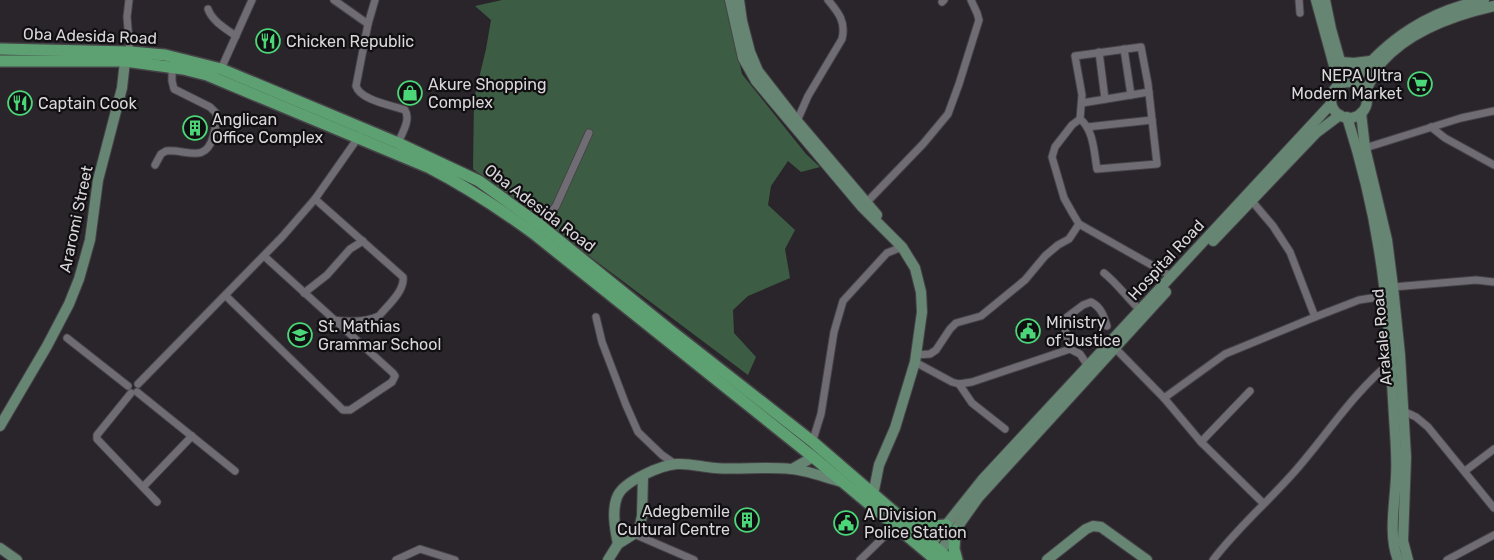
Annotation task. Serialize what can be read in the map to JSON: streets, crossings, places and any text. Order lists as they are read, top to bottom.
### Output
{
  "streets": {
    "main road": ["Oba Adesida Road"],
    "street": ["Araromi Street", "Hospital Road", "Arakale Road"]
  },
  "crossings": [
    ["Oba Adesida Road", "Araromi Street"],
    ["Oba Adesida Road", "Hospital Road"],
    ["Hospital Road", "Arakale Road"]
  ],
  "places": {
    "restaurant": ["Chicken Republic", "Captain Cook"],
    "supermarket": ["NEPA Ultra Modern Market"],
    "shop": ["Akure Shopping Complex"],
    "building": ["Anglican Office Complex", "Adegbemile Cultural Centre"],
    "public building": ["Ministry of Justice", "A Division Police Station"],
    "school or university": ["St. Mathias Grammar School"]
  }
}
